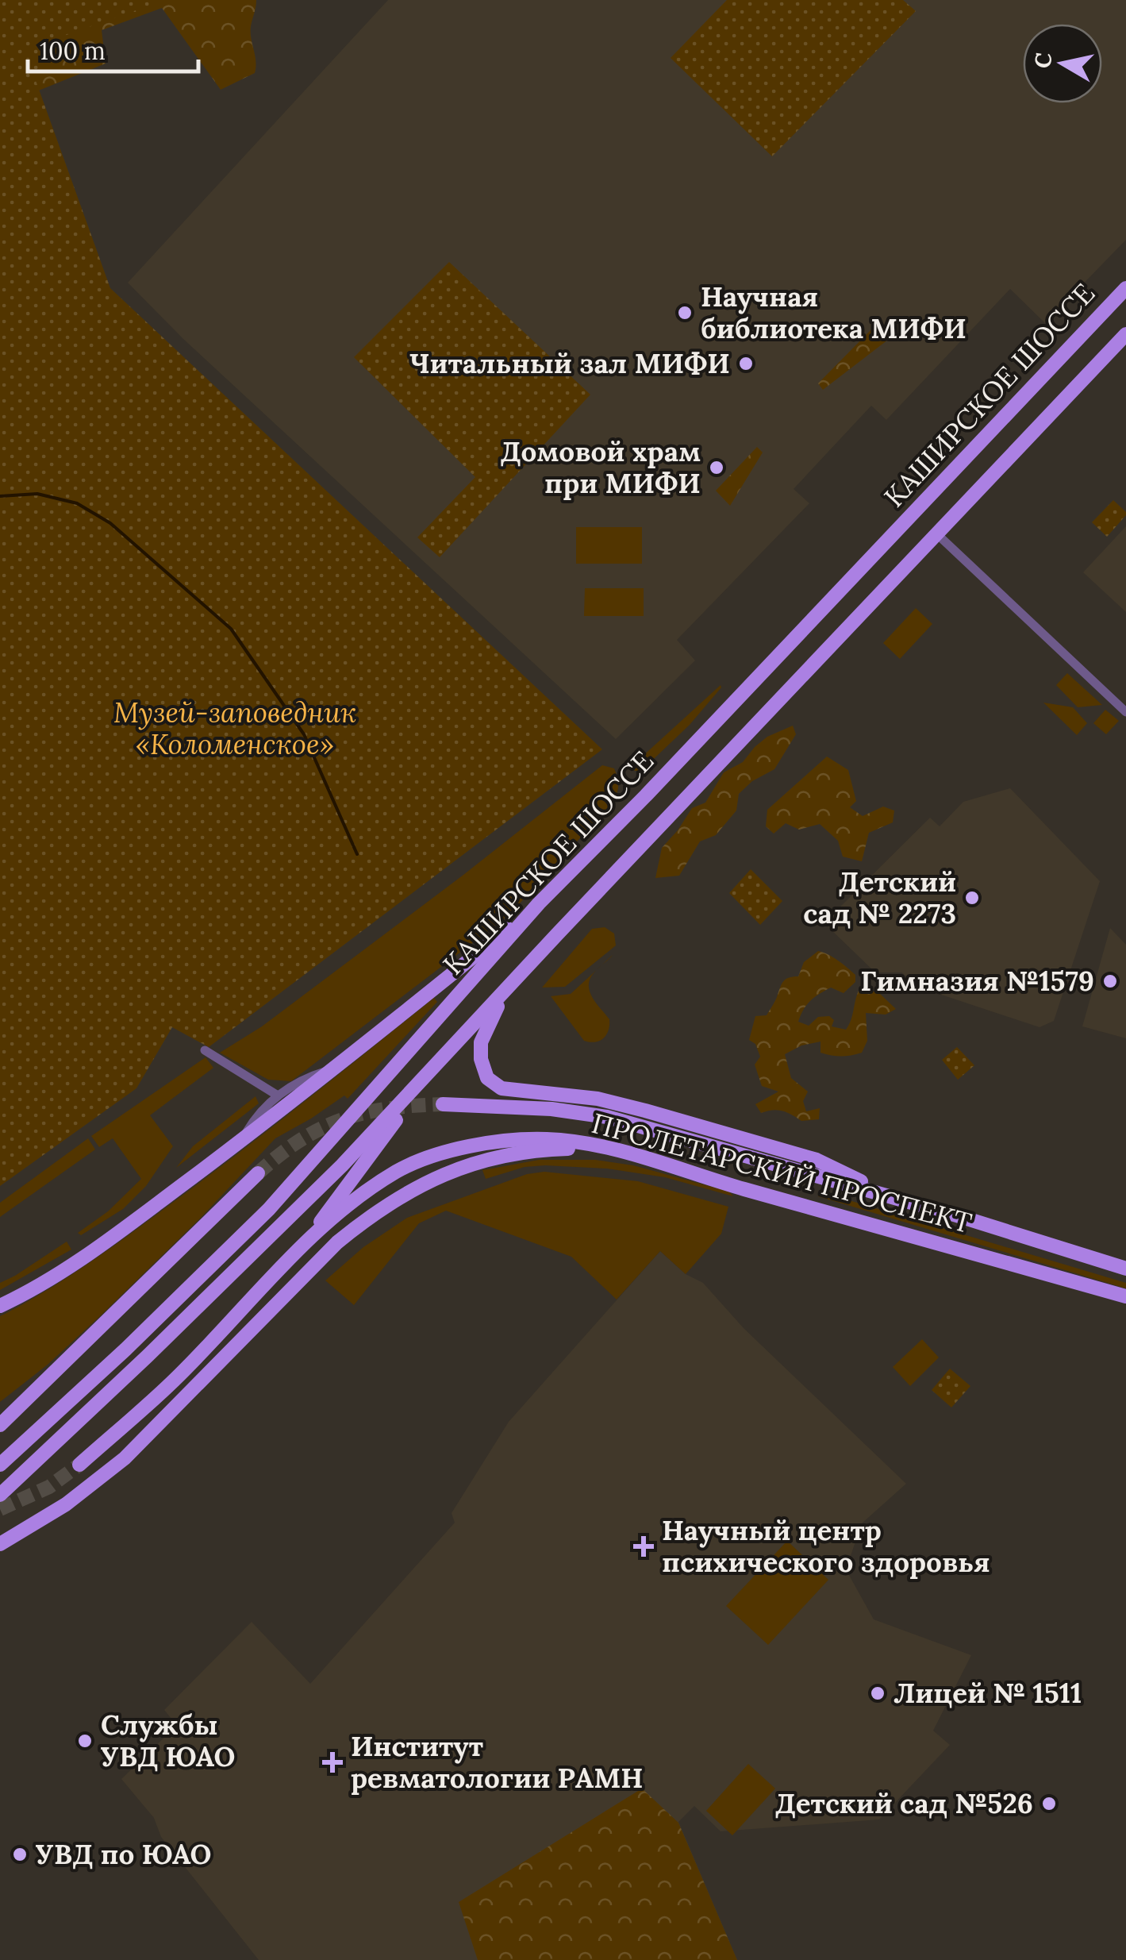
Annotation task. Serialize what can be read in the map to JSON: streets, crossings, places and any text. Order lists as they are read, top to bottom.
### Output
{
  "streets": {
    "main road": ["КАШИРСКОЕ ШОССЕ", "ПРОЛЕТАРСКИЙ ПРОСПЕКТ"]
  },
  "parks": ["Музей-заповедник «Коломенское»"],
  "places": {
    "other": [
      "Научная библиотека МИФИ",
      "Читальный зал МИФИ",
      "Домовой храм при МИФИ",
      "Детский сад № 2273",
      "Гимназия №1579",
      "Лицей № 1511",
      "Службы УВД ЮАО",
      "Детский сад №526",
      "УВД по ЮАО"
    ],
    "health": ["Научный центр психического здоровья", "Институт ревматологии РАМН"]
  },
  "scale_bar": "100 m",
  "north": "left"
}
